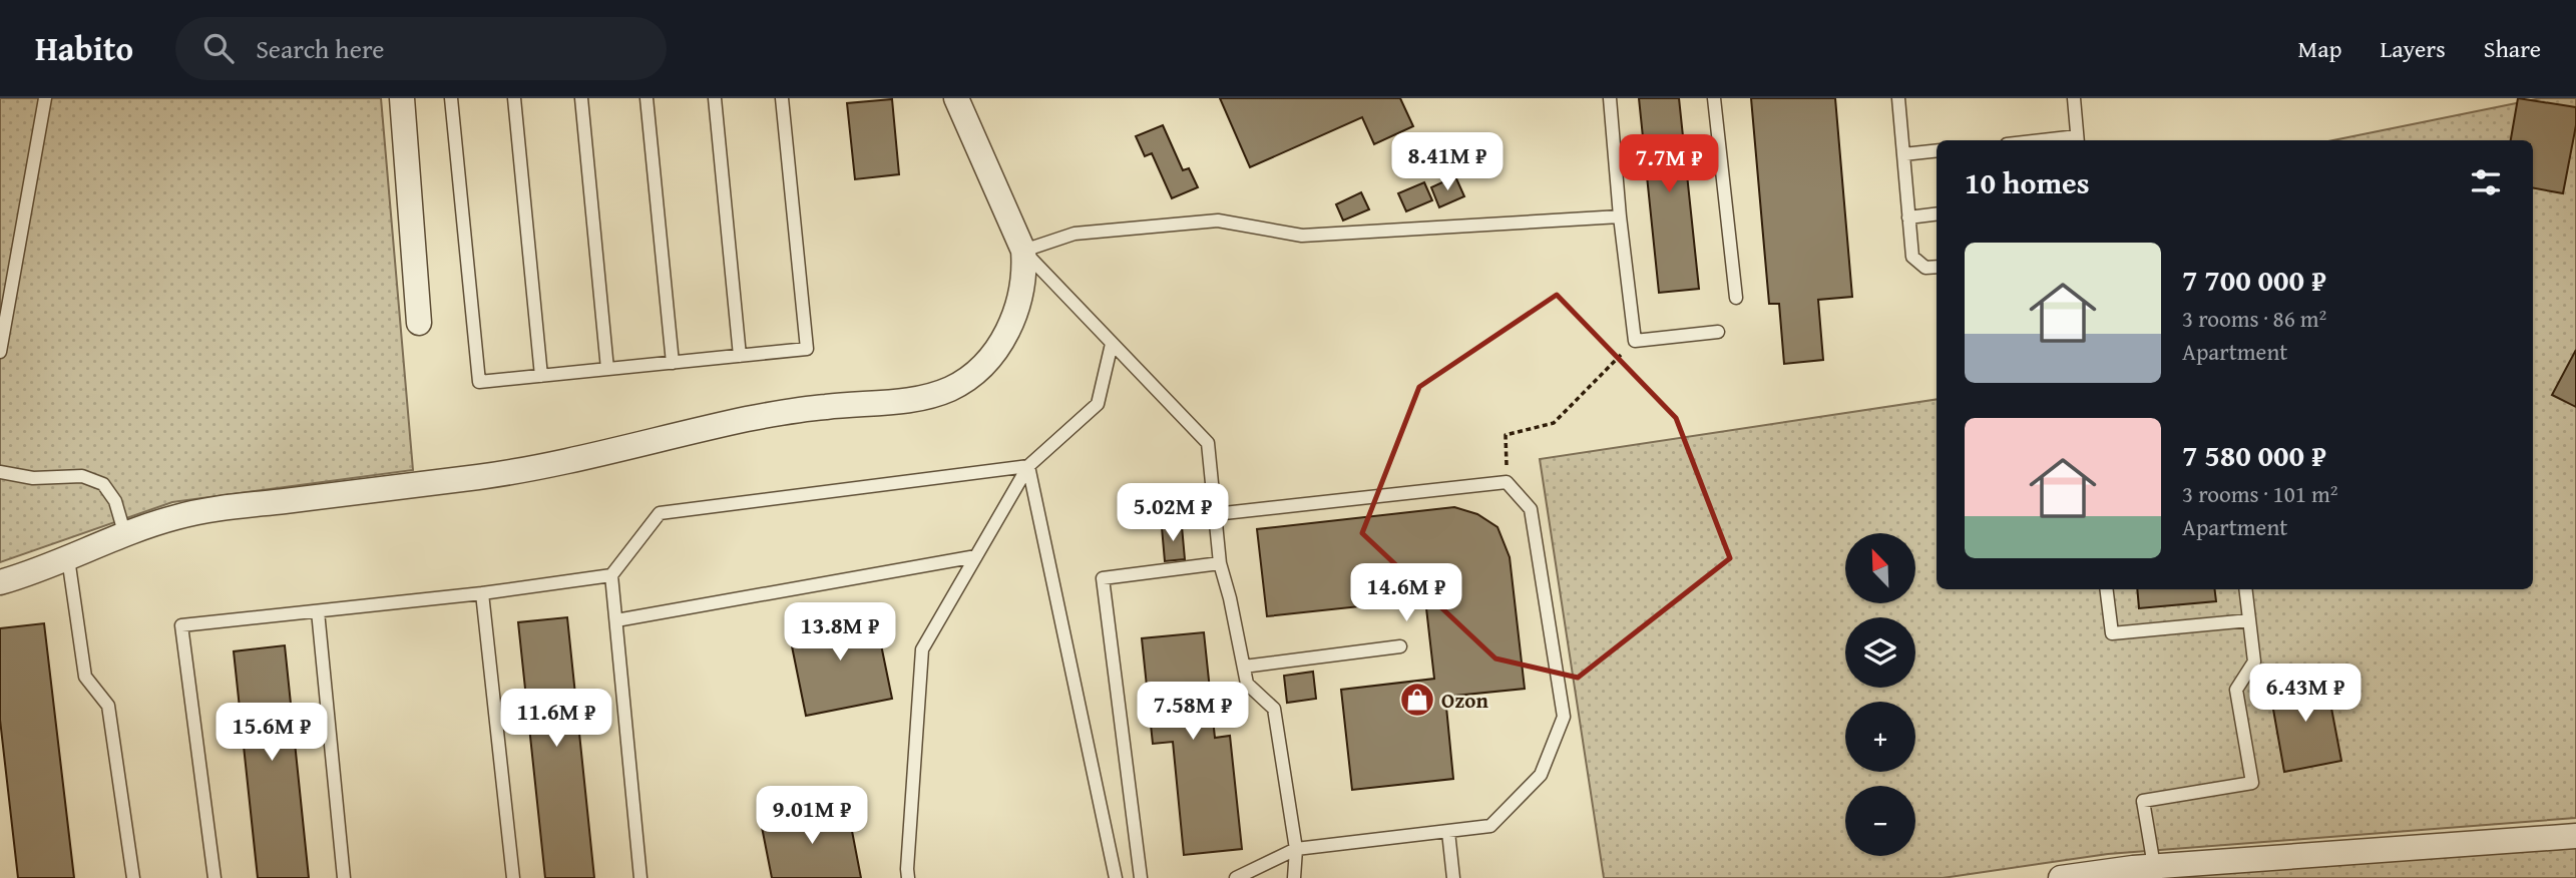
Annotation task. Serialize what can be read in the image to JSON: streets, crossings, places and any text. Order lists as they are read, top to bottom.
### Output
{
  "places": {
    "shop": ["Ozon"]
  },
  "north": "top left",
  "page": {
    "header": "Habito",
    "search": "Search here",
    "nav": ["Map", "Layers", "Share"],
    "price": [
      "8.41M ₽",
      "7.7M ₽",
      "5.02M ₽",
      "14.6M ₽",
      "13.8M ₽",
      "6.43M ₽",
      "7.58M ₽",
      "11.6M ₽",
      "15.6M ₽",
      "9.01M ₽"
    ],
    "heading": "10 homes",
    "list": [
      {
        "name": "7 700 000 ₽",
        "note": "3 rooms · 86 m² · Apartment"
      },
      {
        "name": "7 580 000 ₽",
        "note": "3 rooms · 101 m² · Apartment"
      }
    ],
    "map_buttons": ["+", "−"]
  }
}
